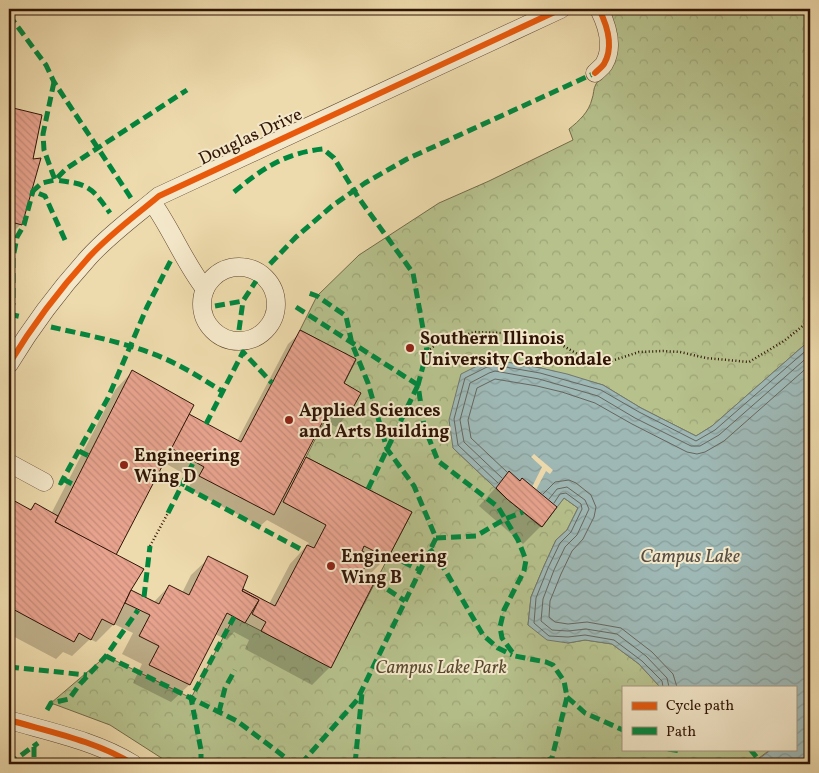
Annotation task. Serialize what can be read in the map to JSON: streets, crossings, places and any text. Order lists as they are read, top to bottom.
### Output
{
  "streets": {
    "street": ["Douglas Drive"]
  },
  "water": ["Campus Lake"],
  "parks": ["Campus Lake Park"],
  "places": [
    "Southern Illinois University Carbondale",
    "Applied Sciences and Arts Building",
    "Engineering Wing D",
    "Engineering Wing B"
  ],
  "legend": ["Cycle path", "Path"]
}
